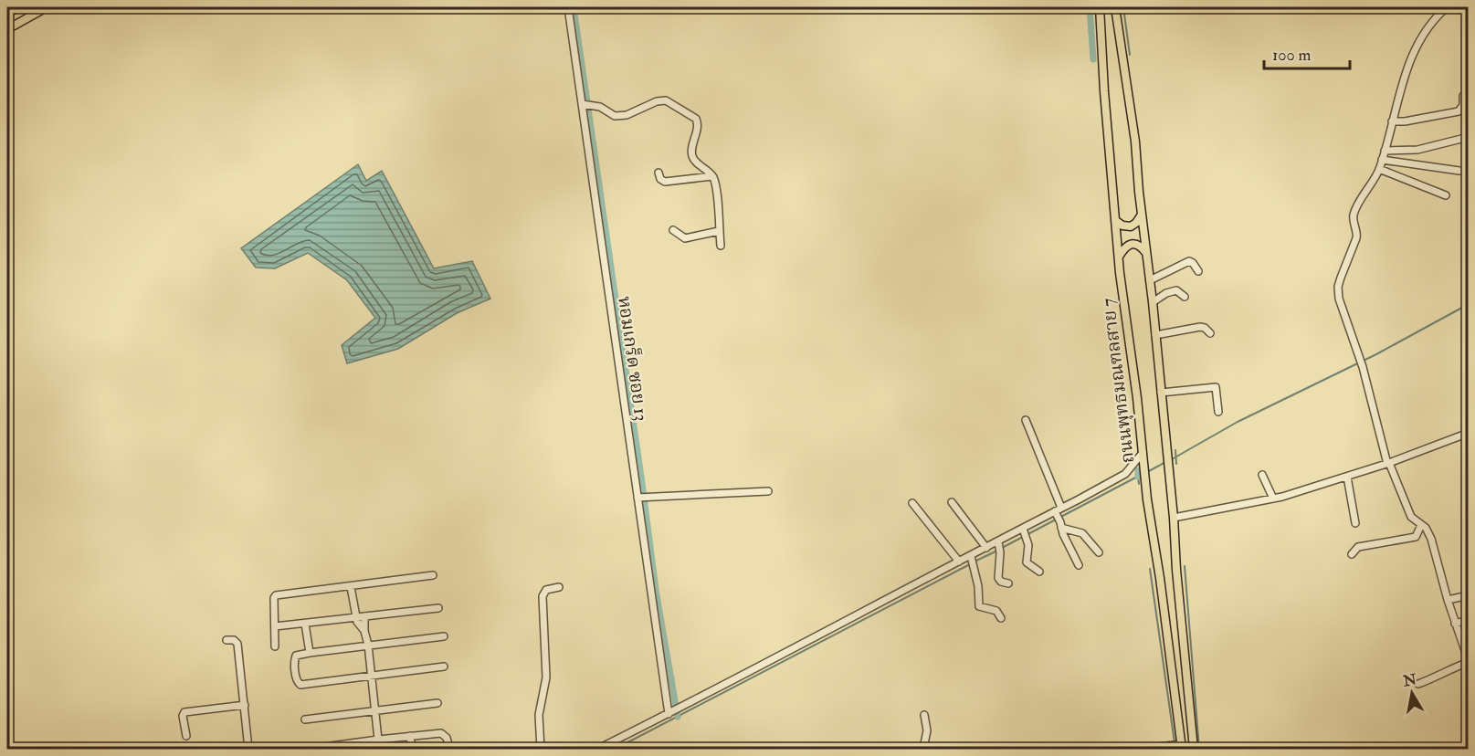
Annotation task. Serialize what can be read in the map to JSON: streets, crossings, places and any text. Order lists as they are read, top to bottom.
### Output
{
  "streets": {
    "main road": ["ถนนพุทธมณฑลสาย 7"],
    "street": ["หอมเกร็ด ซอย 13"]
  },
  "scale_bar": "100 m",
  "north": "top"
}
